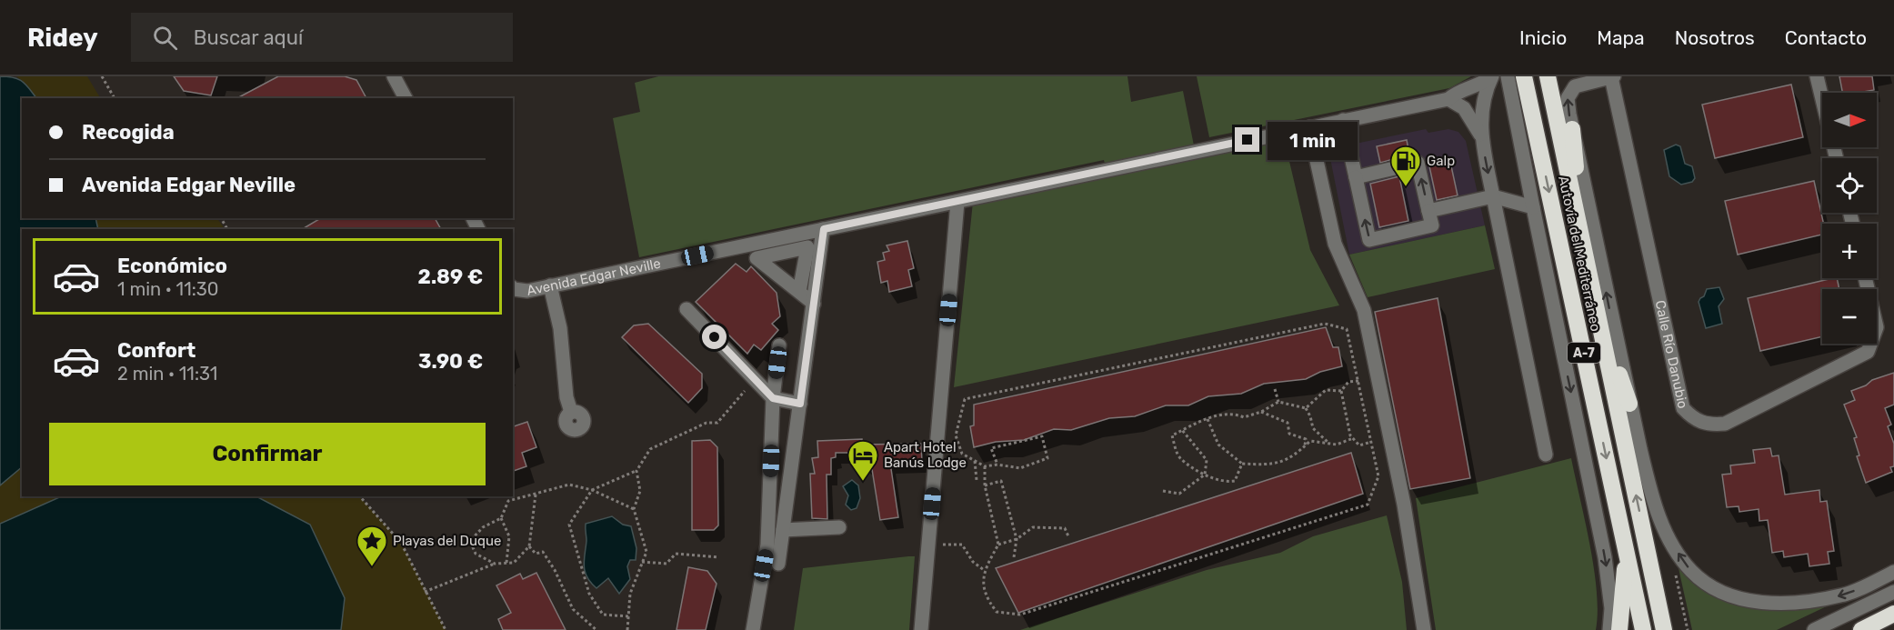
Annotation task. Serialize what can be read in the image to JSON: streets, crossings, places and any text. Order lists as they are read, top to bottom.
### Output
{
  "streets": {
    "highway": ["Autovía del Mediterráneo", "A-7"],
    "street": ["Avenida Edgar Neville", "Calle Río Danubio"]
  },
  "places": {
    "fuel station": ["Galp"],
    "hotel": ["Apart Hotel Banús Lodge"],
    "place": ["Playas del Duque"]
  },
  "north": "right",
  "page": {
    "header": "Ridey",
    "search": "Buscar aquí",
    "nav": [
      "Inicio",
      "Mapa",
      "Nosotros",
      "Contacto"
    ],
    "map_buttons": ["+", "−"],
    "banner": ["Recogida", "Avenida Edgar Neville"],
    "bubble": "1 min",
    "list": [
      {
        "name": "Económico",
        "note": "1 min · 11:30",
        "value": "2.89 €"
      },
      {
        "name": "Confort",
        "note": "2 min · 11:31",
        "value": "3.90 €"
      }
    ],
    "buttons": "Confirmar"
  }
}
